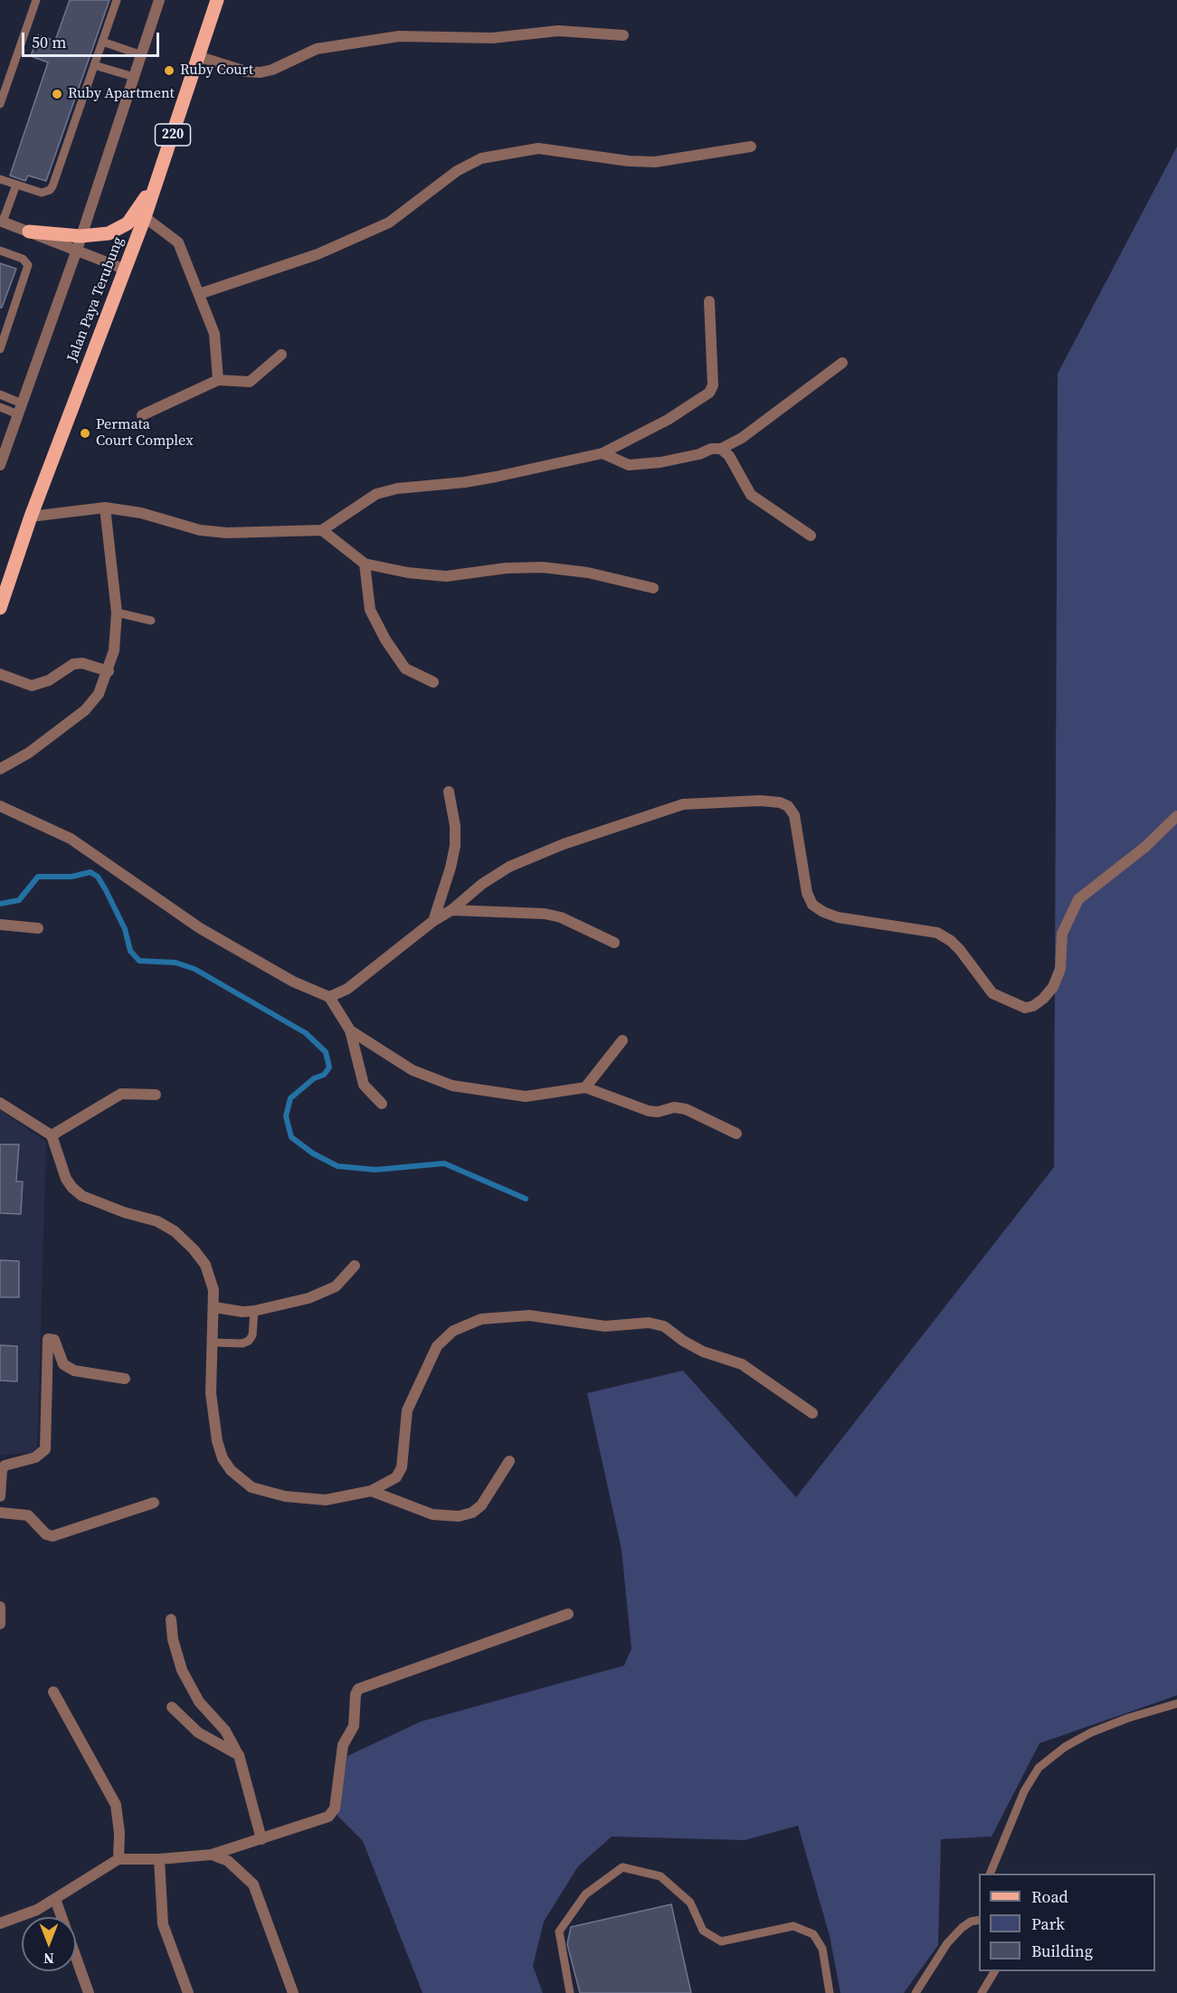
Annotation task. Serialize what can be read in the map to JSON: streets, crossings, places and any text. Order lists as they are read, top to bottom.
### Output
{
  "streets": {
    "main road": ["220", "Jalan Paya Terubung"]
  },
  "places": ["Ruby Court", "Ruby Apartment", "Permata Court Complex"],
  "legend": ["Road", "Park", "Building"],
  "scale_bar": "50 m",
  "north": "bottom"
}
